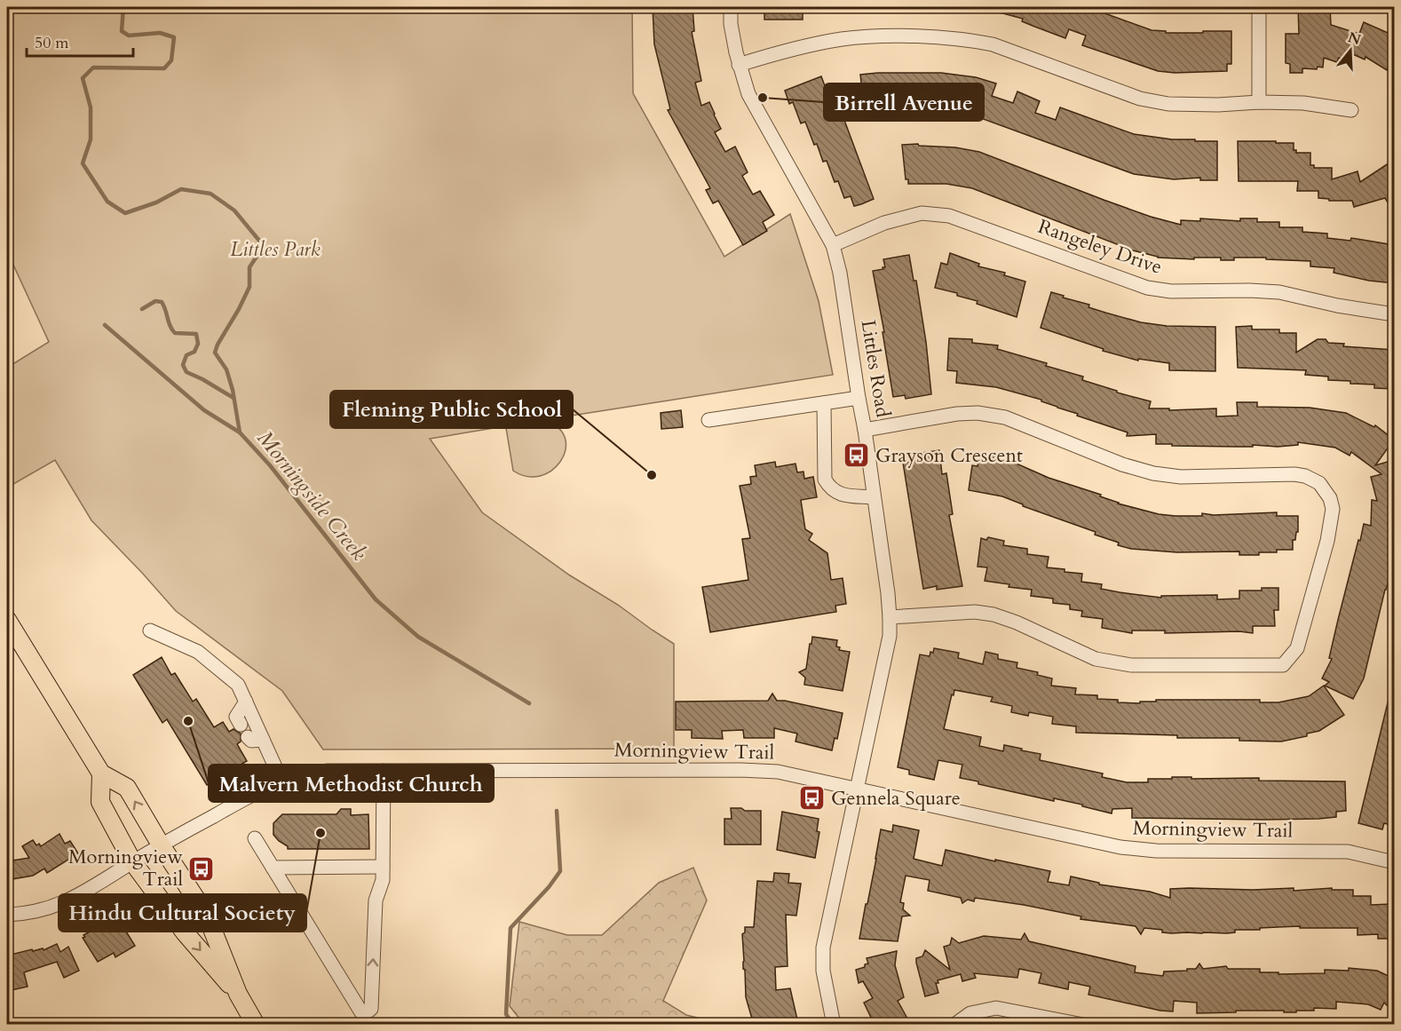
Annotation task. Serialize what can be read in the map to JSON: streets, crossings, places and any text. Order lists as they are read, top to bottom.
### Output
{
  "streets": {
    "street": ["Rangeley Drive", "Littles Road", "Morningview Trail"]
  },
  "crossings": [
    ["Rangeley Drive", "Littles Road"],
    ["Littles Road", "Morningview Trail"]
  ],
  "water": ["Morningside Creek"],
  "parks": ["Littles Park"],
  "places": {
    "other": [
      "Birrell Avenue",
      "Fleming Public School",
      "Malvern Methodist Church",
      "Hindu Cultural Society"
    ],
    "bus stop": ["Grayson Crescent", "Gennela Square", "Morningview Trail"]
  },
  "scale_bar": "50 m",
  "north": "top"
}
